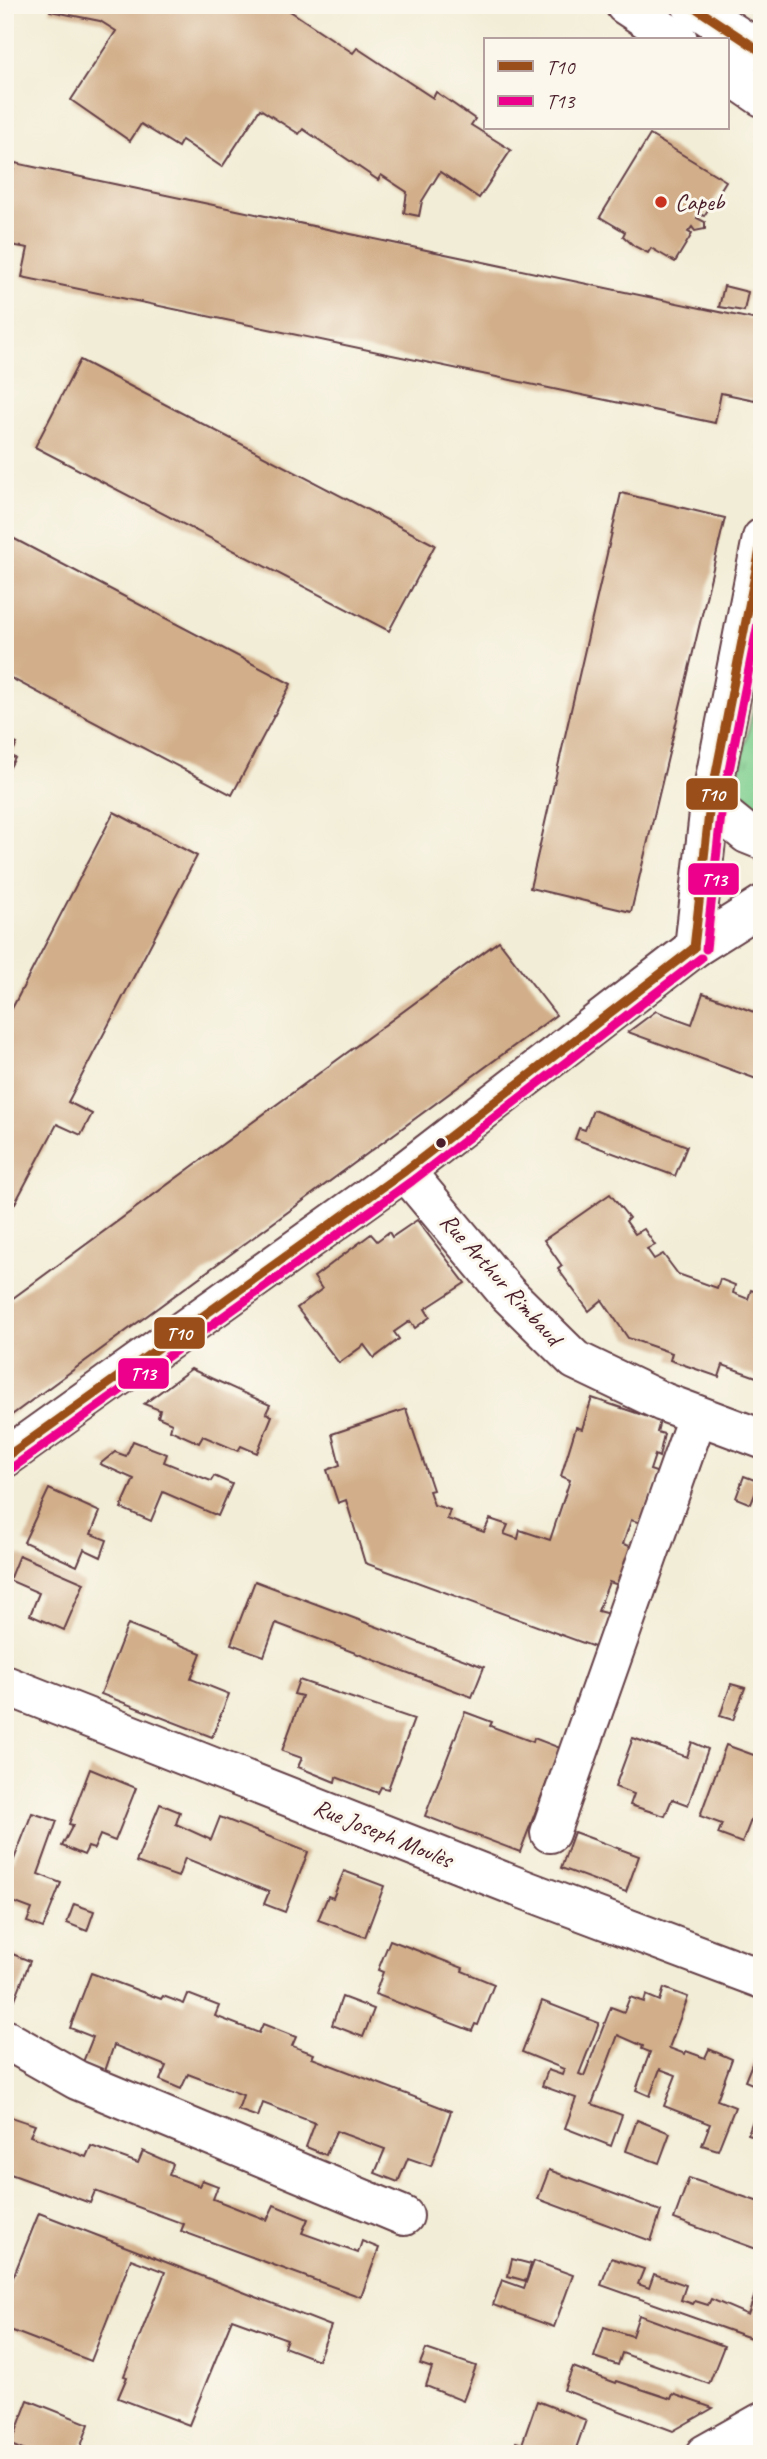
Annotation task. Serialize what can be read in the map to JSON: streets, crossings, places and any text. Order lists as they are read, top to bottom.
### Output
{
  "streets": {
    "street": ["Rue Arthur Rimbaud", "Rue Joseph Moulès"]
  },
  "places": ["Capeb"],
  "lines": ["transit line T10", "transit line T13"],
  "legend": ["T10", "T13"]
}
